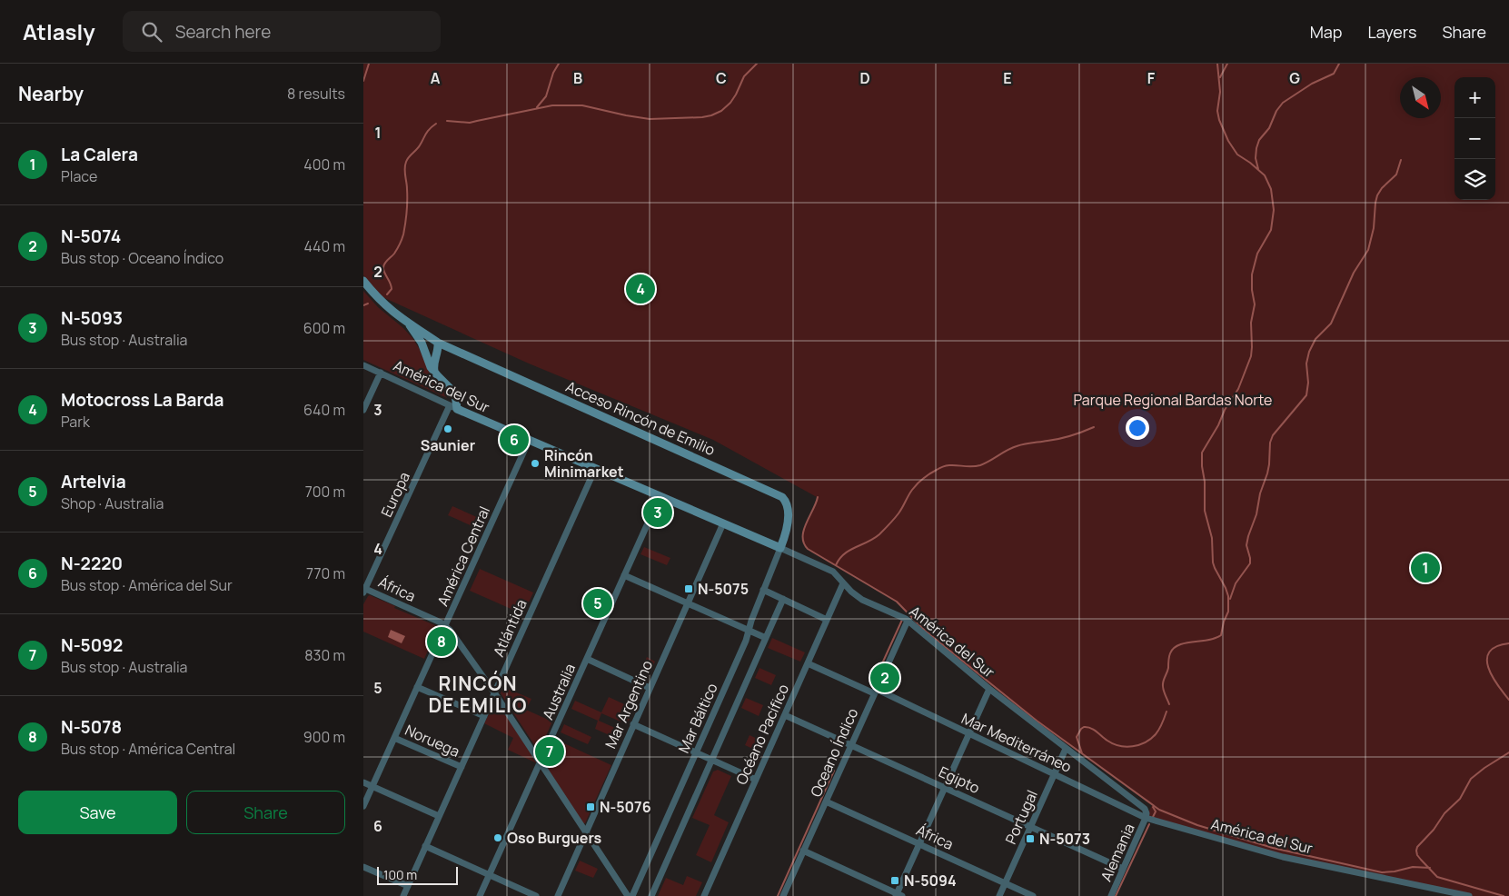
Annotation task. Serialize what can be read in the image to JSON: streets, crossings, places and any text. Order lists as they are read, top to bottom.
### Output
{
  "streets": {
    "street": [
      "América del Sur",
      "Acceso Rincón de Emilio",
      "Europa",
      "América Central",
      "África",
      "Atlántida",
      "Australia",
      "Mar Argentino",
      "Mar Báltico",
      "Océano Pacífico",
      "Noruega",
      "Mar Mediterráneo",
      "Oceano Índico",
      "Egipto",
      "Portugal",
      "Alemania"
    ]
  },
  "crossings": [
    ["América del Sur", "Acceso Rincón de Emilio"],
    ["América del Sur", "Europa"],
    ["América del Sur", "América Central"],
    ["América del Sur", "Atlántida"],
    ["América del Sur", "Australia"],
    ["América del Sur", "Mar Argentino"],
    ["América del Sur", "Mar Báltico"],
    ["América del Sur", "Océano Pacífico"],
    ["América del Sur", "Mar Mediterráneo"],
    ["América del Sur", "Oceano Índico"],
    ["América del Sur", "Portugal"],
    ["América del Sur", "Alemania"],
    ["Acceso Rincón de Emilio", "Europa"],
    ["Acceso Rincón de Emilio", "Mar Báltico"],
    ["Europa", "África"],
    ["América Central", "África"],
    ["América Central", "Noruega"],
    ["África", "Oceano Índico"],
    ["África", "Portugal"],
    ["Atlántida", "Noruega"],
    ["Océano Pacífico", "Mar Mediterráneo"],
    ["Océano Pacífico", "Egipto"],
    ["Mar Mediterráneo", "Oceano Índico"],
    ["Mar Mediterráneo", "Portugal"],
    ["Mar Mediterráneo", "Alemania"],
    ["Oceano Índico", "Egipto"],
    ["Egipto", "Portugal"],
    ["Egipto", "Alemania"]
  ],
  "districts": ["RINCÓN DE EMILIO"],
  "parks": ["Parque Regional Bardas Norte"],
  "places": {
    "other": ["Saunier", "Rincón Minimarket", "Oso Burguers"],
    "transit": [
      "N-5075",
      "N-5076",
      "N-5073",
      "N-5094"
    ]
  },
  "scale_bar": "100 m",
  "north": "bottom right",
  "page": {
    "header": "Atlasly",
    "search": "Search here",
    "nav": ["Map", "Layers", "Share"],
    "heading": ["Nearby", "8 results"],
    "map_buttons": ["+", "−"],
    "list": [
      {
        "mark": "1",
        "name": "La Calera",
        "note": "Place",
        "value": "400 m"
      },
      {
        "mark": "2",
        "name": "N-5074",
        "note": "Bus stop · Oceano Índico",
        "value": "440 m"
      },
      {
        "mark": "3",
        "name": "N-5093",
        "note": "Bus stop · Australia",
        "value": "600 m"
      },
      {
        "mark": "4",
        "name": "Motocross La Barda",
        "note": "Park",
        "value": "640 m"
      },
      {
        "mark": "5",
        "name": "Artelvia",
        "note": "Shop · Australia",
        "value": "700 m"
      },
      {
        "mark": "6",
        "name": "N-2220",
        "note": "Bus stop · América del Sur",
        "value": "770 m"
      },
      {
        "mark": "7",
        "name": "N-5092",
        "note": "Bus stop · Australia",
        "value": "830 m"
      },
      {
        "mark": "8",
        "name": "N-5078",
        "note": "Bus stop · América Central",
        "value": "900 m"
      }
    ],
    "pins": [
      "4",
      "6",
      "3",
      "1",
      "5",
      "8",
      "2",
      "7"
    ],
    "buttons": ["Save", "Share"],
    "scale": "100 m"
  },
  "grid": {
    "columns": [
      "A",
      "B",
      "C",
      "D",
      "E",
      "F",
      "G"
    ],
    "rows": [
      "1",
      "2",
      "3",
      "4",
      "5",
      "6"
    ]
  }
}
